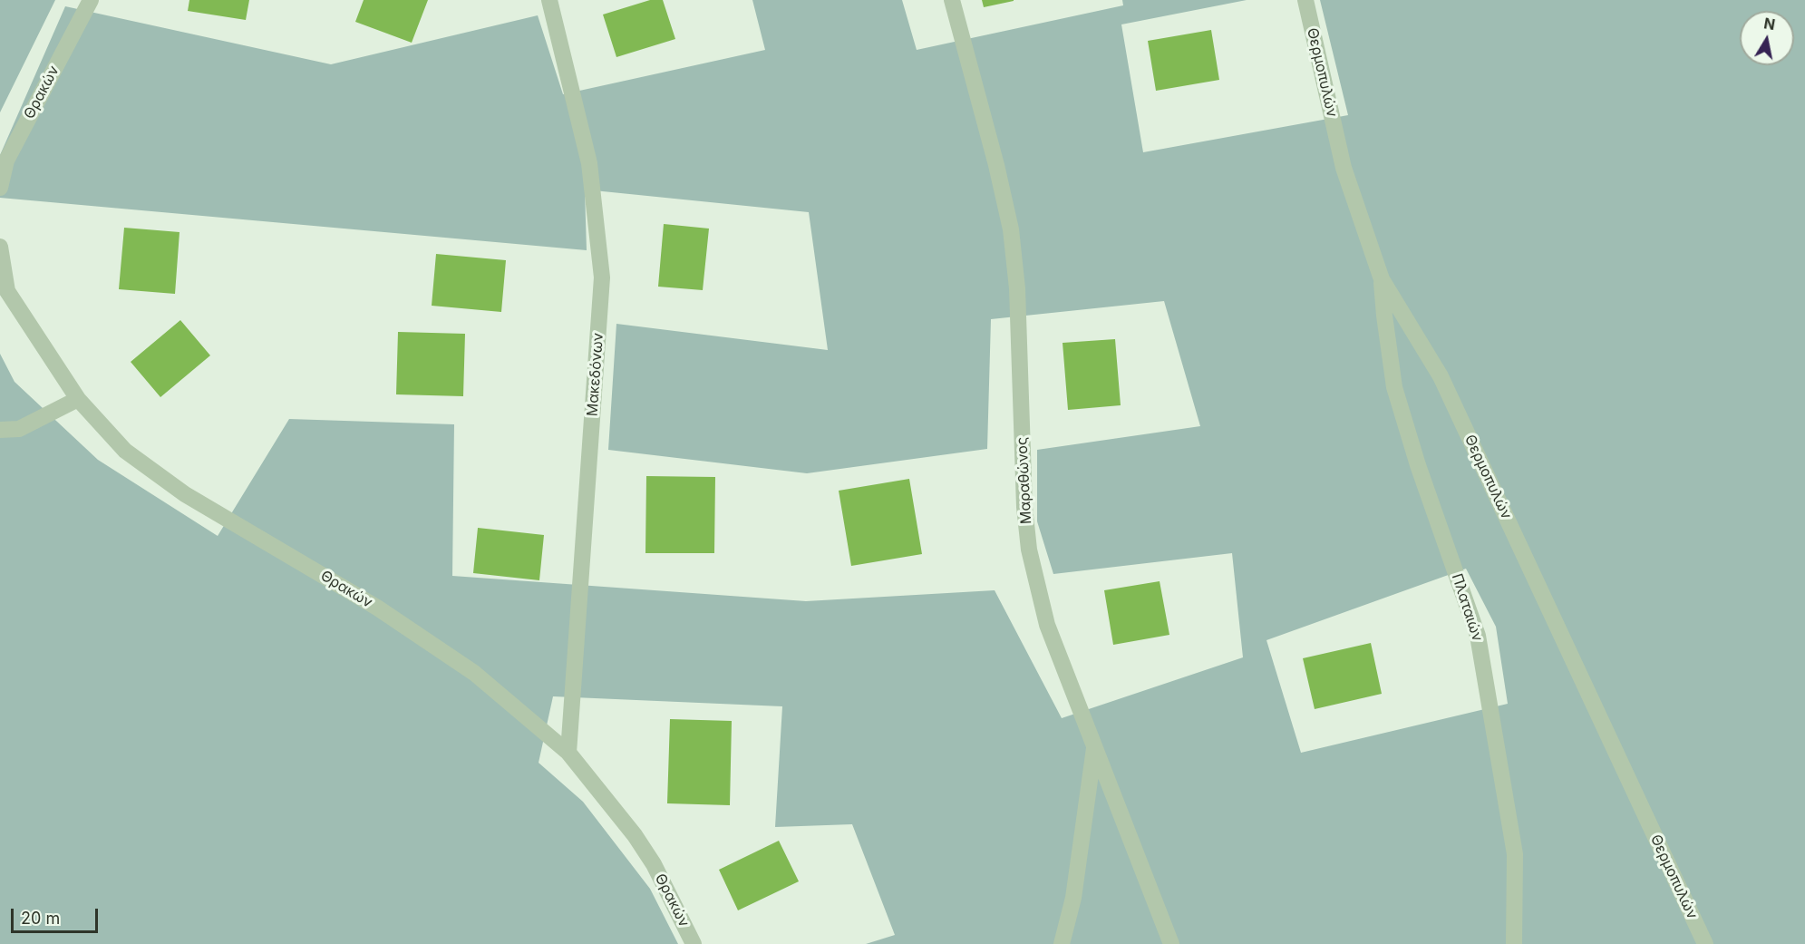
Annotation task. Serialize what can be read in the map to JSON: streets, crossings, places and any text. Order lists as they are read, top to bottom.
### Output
{
  "streets": {
    "street": [
      "Θερμοπυλών",
      "Θρακών",
      "Μακεδόνων",
      "Μαραθώνος",
      "Πλαταιών"
    ]
  },
  "crossings": [
    ["Θερμοπυλών", "Πλαταιών"],
    ["Θρακών", "Μακεδόνων"]
  ],
  "scale_bar": "20 m",
  "north": "top"
}
